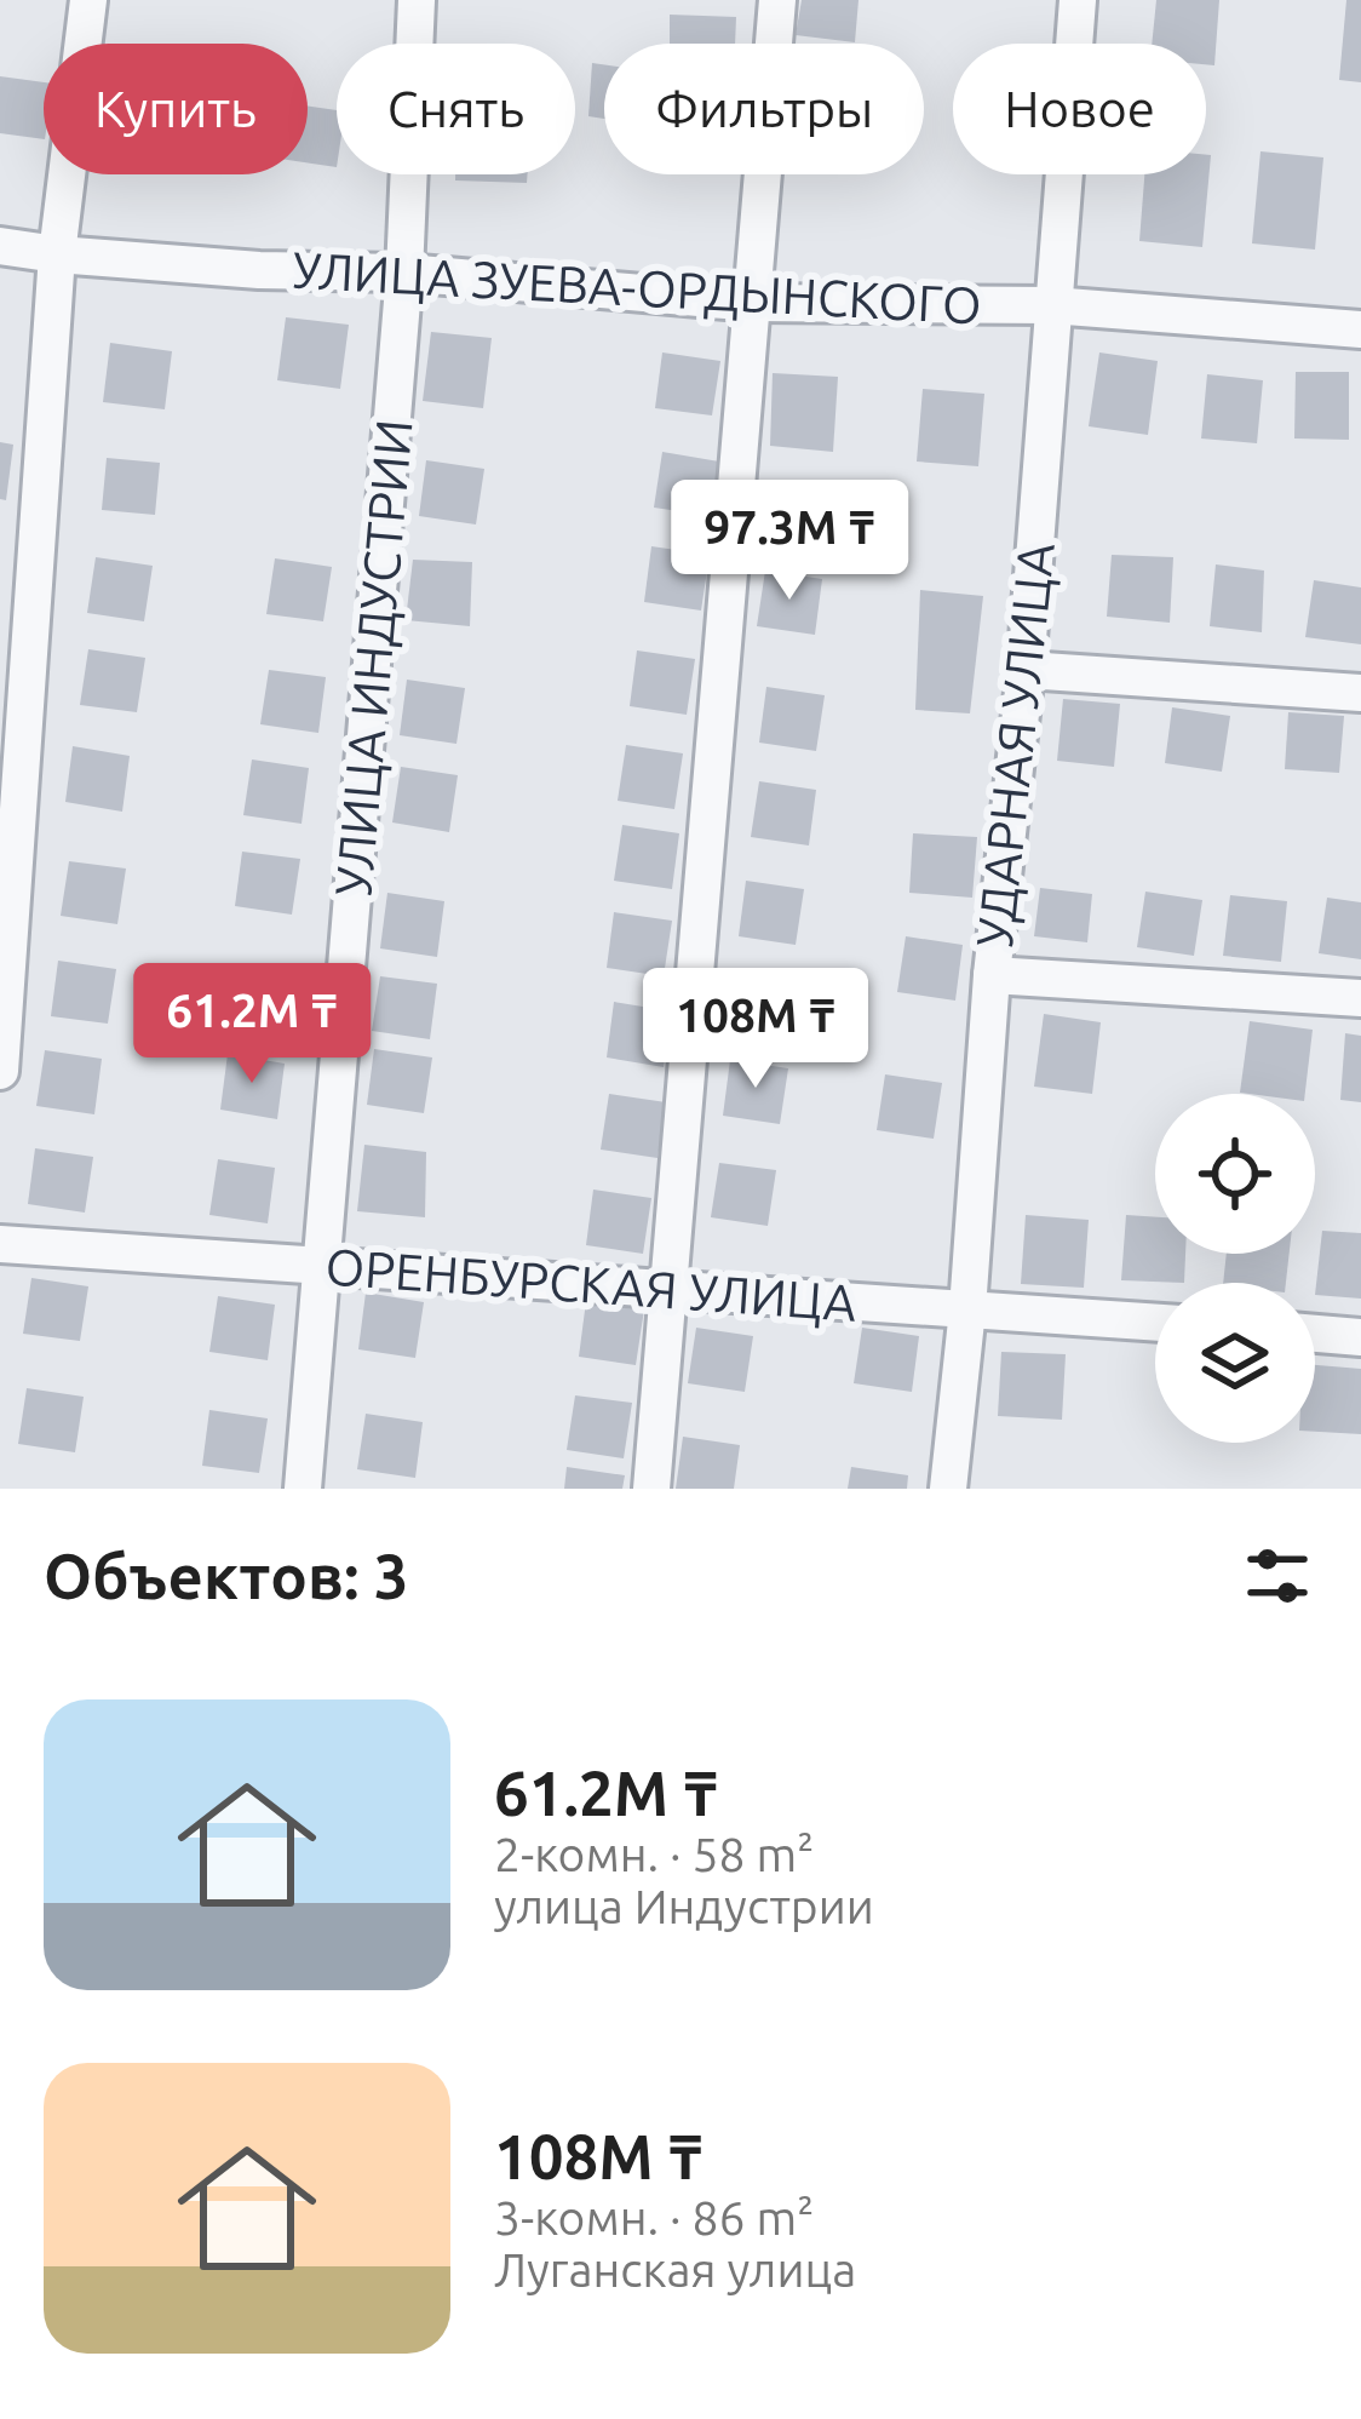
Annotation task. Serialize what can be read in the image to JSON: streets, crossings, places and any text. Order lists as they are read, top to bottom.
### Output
{
  "streets": {
    "street": [
      "УЛИЦА ЗУЕВА-ОРДЫНСКОГО",
      "УЛИЦА ИНДУСТРИИ",
      "УДАРНАЯ УЛИЦА",
      "ОРЕНБУРСКАЯ УЛИЦА"
    ]
  },
  "crossings": [
    ["УЛИЦА ЗУЕВА-ОРДЫНСКОГО", "УЛИЦА ИНДУСТРИИ"],
    ["УЛИЦА ЗУЕВА-ОРДЫНСКОГО", "УДАРНАЯ УЛИЦА"],
    ["УЛИЦА ИНДУСТРИИ", "ОРЕНБУРСКАЯ УЛИЦА"],
    ["УДАРНАЯ УЛИЦА", "ОРЕНБУРСКАЯ УЛИЦА"]
  ],
  "page": {
    "chip": [
      "Купить",
      "Снять",
      "Фильтры",
      "Новое"
    ],
    "price": ["97.3M ₸", "61.2M ₸", "108M ₸"],
    "heading": "Объектов: 3",
    "list": [
      {
        "name": "61.2M ₸",
        "note": "2-комн. · 58 m² · улица Индустрии"
      },
      {
        "name": "108M ₸",
        "note": "3-комн. · 86 m² · Луганская улица"
      }
    ]
  }
}
